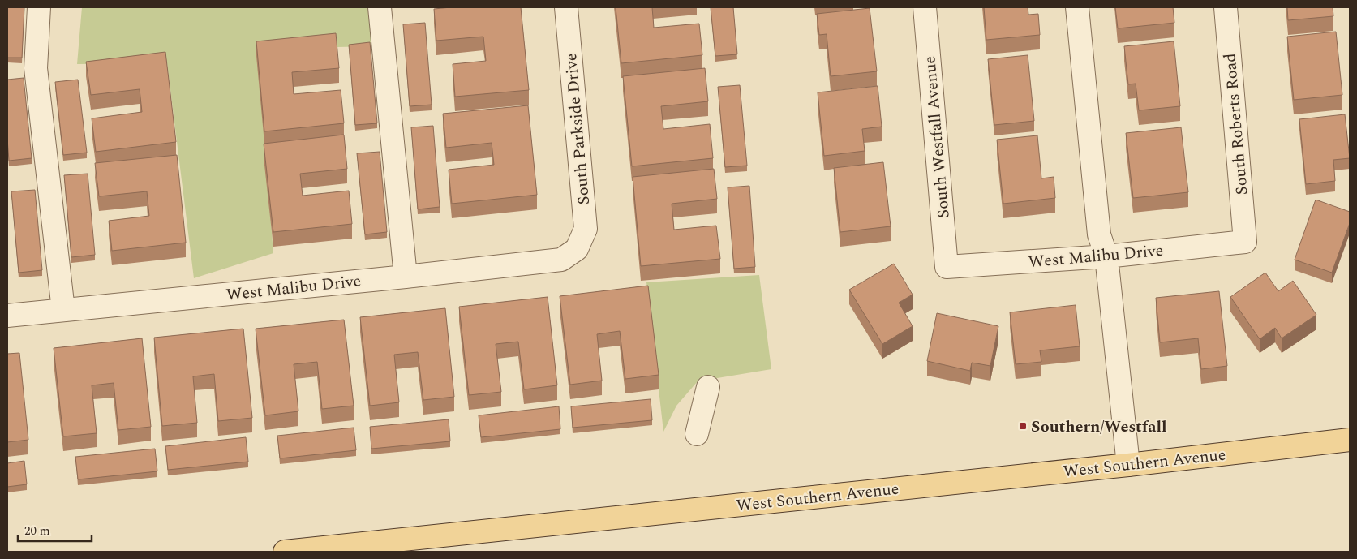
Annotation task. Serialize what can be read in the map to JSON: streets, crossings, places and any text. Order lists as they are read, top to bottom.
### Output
{
  "streets": {
    "main road": ["West Southern Avenue"],
    "street": [
      "South Roberts Road",
      "South Parkside Drive",
      "South Westfall Avenue",
      "West Malibu Drive"
    ]
  },
  "crossings": [
    ["South Roberts Road", "West Malibu Drive"],
    ["South Parkside Drive", "West Malibu Drive"],
    ["South Westfall Avenue", "West Malibu Drive"]
  ],
  "places": {
    "transit": ["Southern/Westfall"]
  },
  "scale_bar": "20 m"
}
